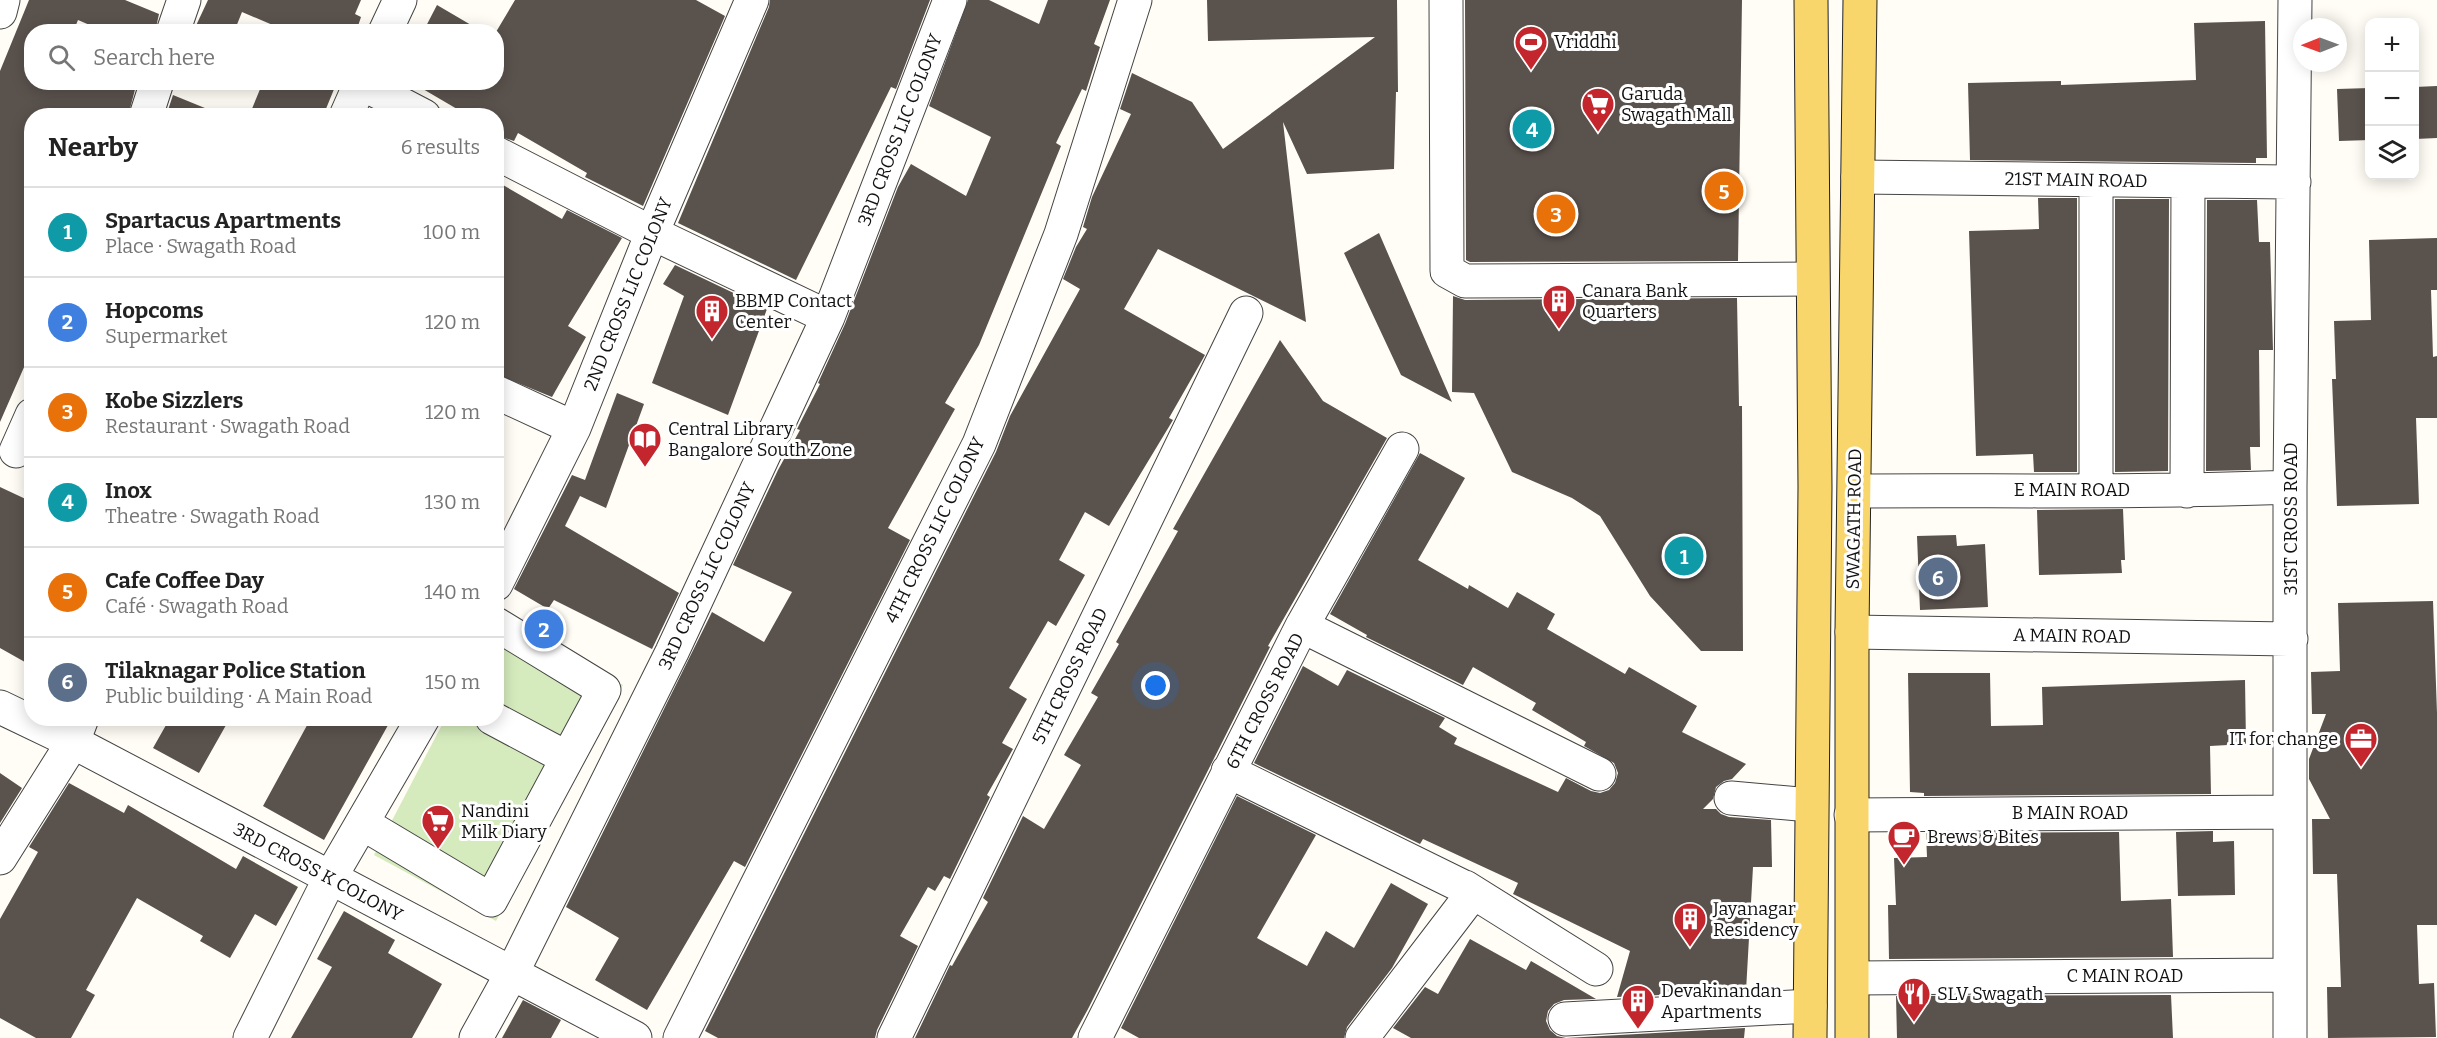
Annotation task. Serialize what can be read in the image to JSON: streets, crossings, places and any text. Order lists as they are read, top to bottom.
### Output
{
  "streets": {
    "main road": ["SWAGATH ROAD"],
    "street": [
      "3RD CROSS LIC COLONY",
      "21ST MAIN ROAD",
      "2ND CROSS LIC COLONY",
      "E MAIN ROAD",
      "31ST CROSS ROAD",
      "4TH CROSS LIC COLONY",
      "A MAIN ROAD",
      "5TH CROSS ROAD",
      "6TH CROSS ROAD",
      "B MAIN ROAD",
      "3RD CROSS K COLONY",
      "C MAIN ROAD"
    ]
  },
  "crossings": [
    ["3RD CROSS LIC COLONY", "3RD CROSS K COLONY"],
    ["21ST MAIN ROAD", "SWAGATH ROAD"],
    ["21ST MAIN ROAD", "31ST CROSS ROAD"],
    ["E MAIN ROAD", "SWAGATH ROAD"],
    ["E MAIN ROAD", "31ST CROSS ROAD"],
    ["SWAGATH ROAD", "A MAIN ROAD"],
    ["SWAGATH ROAD", "B MAIN ROAD"],
    ["SWAGATH ROAD", "C MAIN ROAD"],
    ["31ST CROSS ROAD", "A MAIN ROAD"],
    ["31ST CROSS ROAD", "B MAIN ROAD"],
    ["31ST CROSS ROAD", "C MAIN ROAD"]
  ],
  "places": {
    "sports": ["Vriddhi"],
    "supermarket": ["Garuda Swagath Mall", "Nandini Milk Diary"],
    "building": [
      "Canara Bank Quarters",
      "BBMP Contact Center",
      "Jayanagar Residency",
      "Devakinandan Apartments"
    ],
    "library": ["Central Library Bangalore South Zone"],
    "office": ["IT for change"],
    "cafe": ["Brews & Bites"],
    "restaurant": ["SLV Swagath"]
  },
  "north": "left",
  "page": {
    "map_buttons": ["+", "−"],
    "search": "Search here",
    "pins": [
      "4",
      "5",
      "3",
      "1",
      "6",
      "2"
    ],
    "heading": ["Nearby", "6 results"],
    "list": [
      {
        "mark": "1",
        "name": "Spartacus Apartments",
        "note": "Place · Swagath Road",
        "value": "100 m"
      },
      {
        "mark": "2",
        "name": "Hopcoms",
        "note": "Supermarket",
        "value": "120 m"
      },
      {
        "mark": "3",
        "name": "Kobe Sizzlers",
        "note": "Restaurant · Swagath Road",
        "value": "120 m"
      },
      {
        "mark": "4",
        "name": "Inox",
        "note": "Theatre · Swagath Road",
        "value": "130 m"
      },
      {
        "mark": "5",
        "name": "Cafe Coffee Day",
        "note": "Café · Swagath Road",
        "value": "140 m"
      },
      {
        "mark": "6",
        "name": "Tilaknagar Police Station",
        "note": "Public building · A Main Road",
        "value": "150 m"
      }
    ]
  }
}
